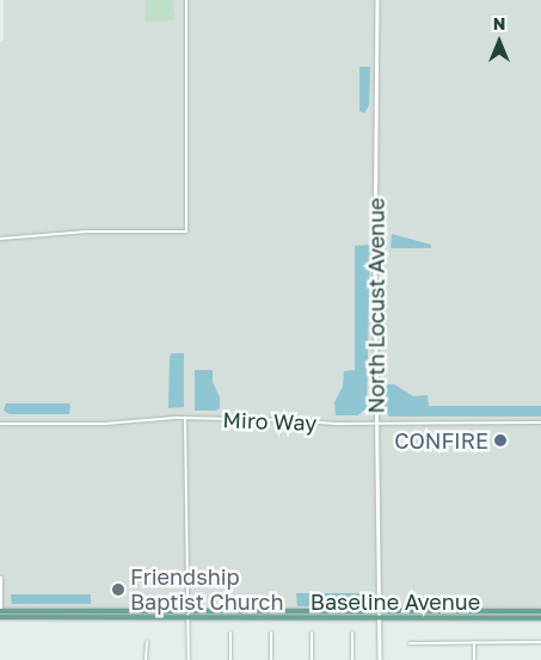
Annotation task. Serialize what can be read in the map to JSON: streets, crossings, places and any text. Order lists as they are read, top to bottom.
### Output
{
  "streets": {
    "main road": ["Baseline Avenue"],
    "street": ["North Locust Avenue", "Miro Way"]
  },
  "crossings": [
    ["North Locust Avenue", "Miro Way"],
    ["North Locust Avenue", "Baseline Avenue"]
  ],
  "places": ["CONFIRE", "Friendship Baptist Church"],
  "north": "top"
}
